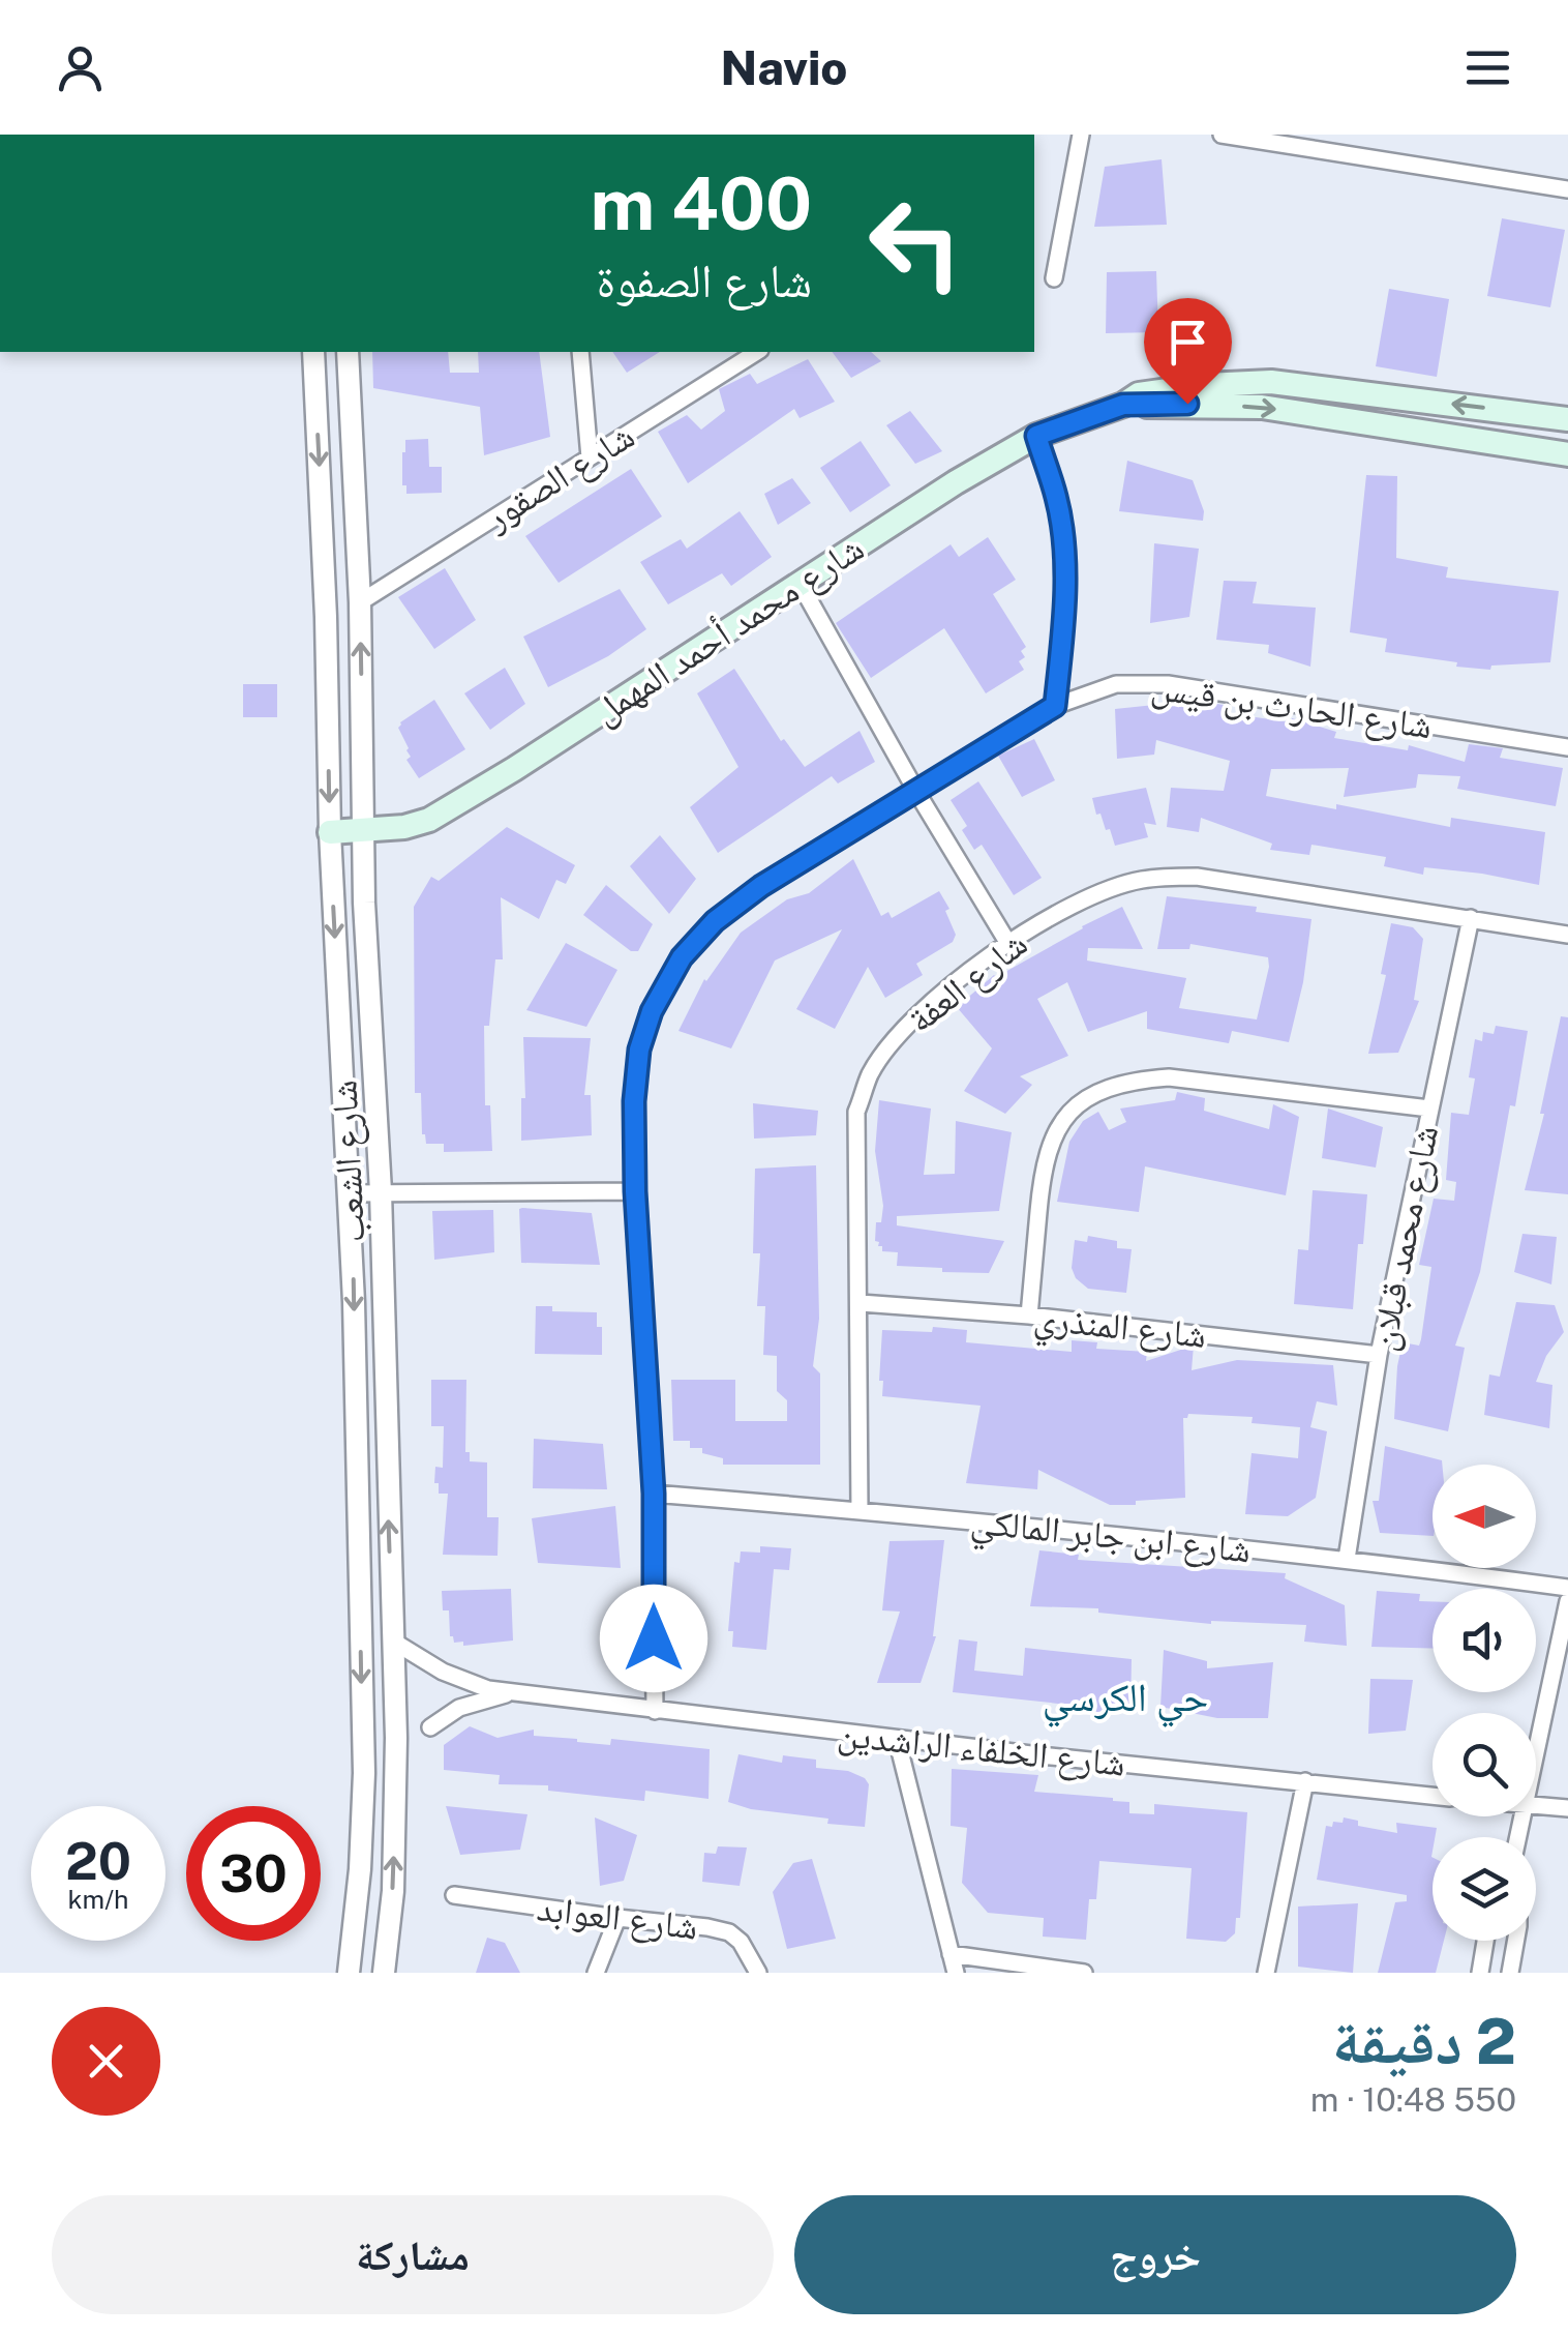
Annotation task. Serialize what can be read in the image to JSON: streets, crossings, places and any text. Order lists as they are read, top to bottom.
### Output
{
  "streets": {
    "main road": ["شارع محمد أحمد المهمل"],
    "street": [
      "شارع الصقور",
      "شارع الحارث بن قيس",
      "شارع العفة",
      "شارع الشعب",
      "شارع محمد قبلان",
      "شارع المنذري",
      "شارع ابن جابر المالكي",
      "شارع الخلفاء الراشدين",
      "شارع العوابد"
    ]
  },
  "crossings": [
    ["شارع الصقور", "شارع الشعب"],
    ["شارع محمد أحمد المهمل", "شارع الشعب"],
    ["شارع الحارث بن قيس", "شارع ابن جابر المالكي"],
    ["شارع الحارث بن قيس", "شارع الخلفاء الراشدين"],
    ["شارع العفة", "شارع محمد قبلان"],
    ["شارع العفة", "شارع المنذري"],
    ["شارع العفة", "شارع ابن جابر المالكي"],
    ["شارع الشعب", "شارع الخلفاء الراشدين"],
    ["شارع محمد قبلان", "شارع المنذري"],
    ["شارع محمد قبلان", "شارع ابن جابر المالكي"]
  ],
  "districts": ["حي الكرسي"],
  "north": "left",
  "page": {
    "header": "Navio",
    "turn": ["400 m", "شارع الصفوة"],
    "speed": "20 km/h",
    "limit": "30",
    "heading": ["2 دقيقة", "550 m · 10:48"],
    "buttons": ["خروج", "مشاركة"]
  }
}
